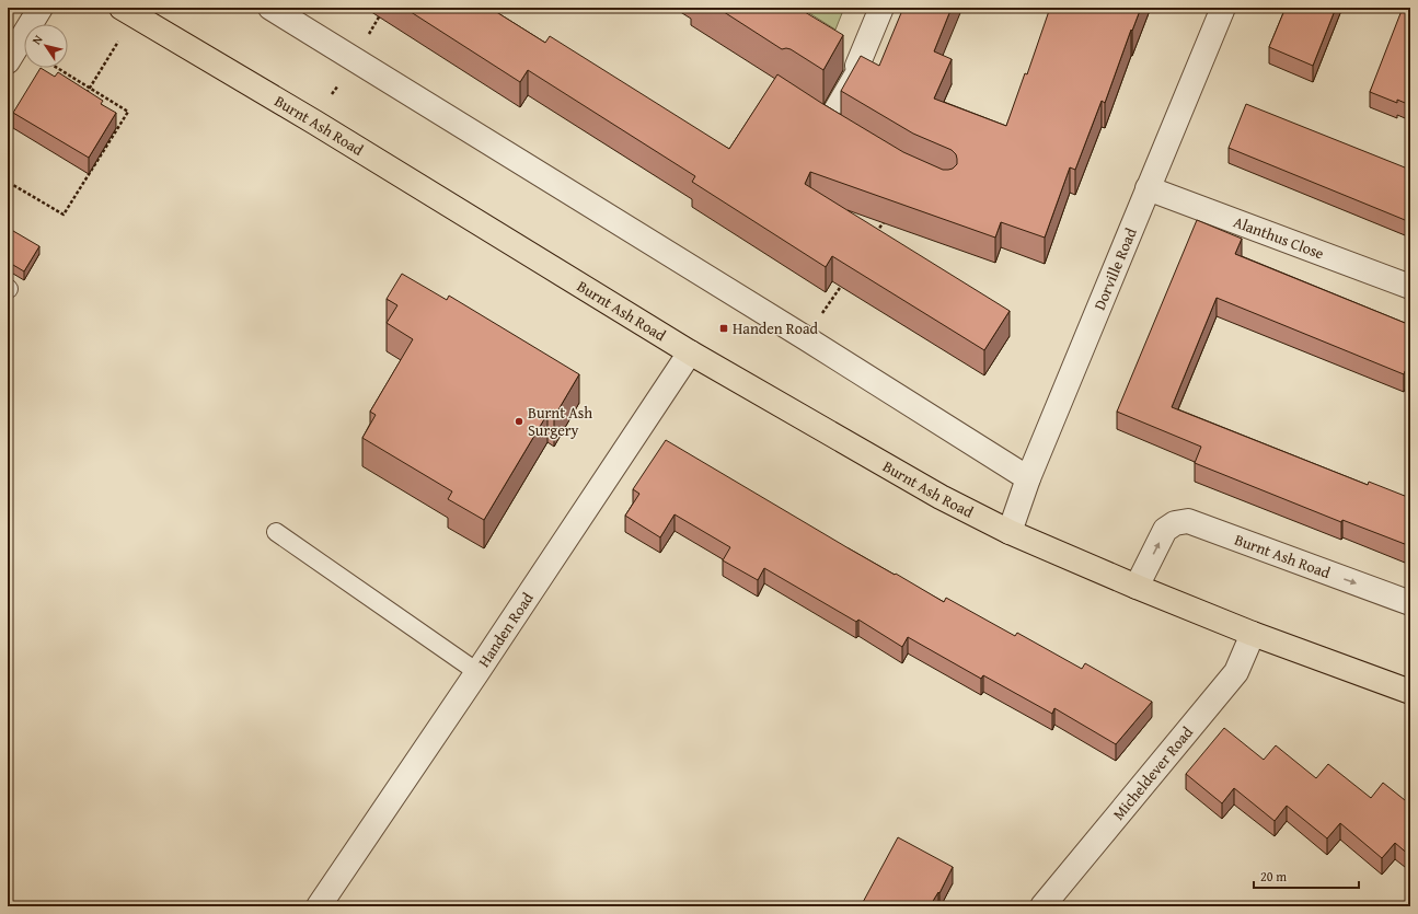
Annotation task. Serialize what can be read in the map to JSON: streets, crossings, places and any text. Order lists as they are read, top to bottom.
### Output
{
  "streets": {
    "main road": ["Burnt Ash Road"],
    "street": [
      "Alanthus Close",
      "Dorville Road",
      "Handen Road",
      "Micheldever Road"
    ]
  },
  "crossings": [
    ["Burnt Ash Road", "Dorville Road"],
    ["Burnt Ash Road", "Handen Road"],
    ["Burnt Ash Road", "Micheldever Road"],
    ["Alanthus Close", "Dorville Road"]
  ],
  "places": {
    "transit": ["Handen Road"],
    "other": ["Burnt Ash Surgery"]
  },
  "scale_bar": "20 m",
  "north": "top left"
}
